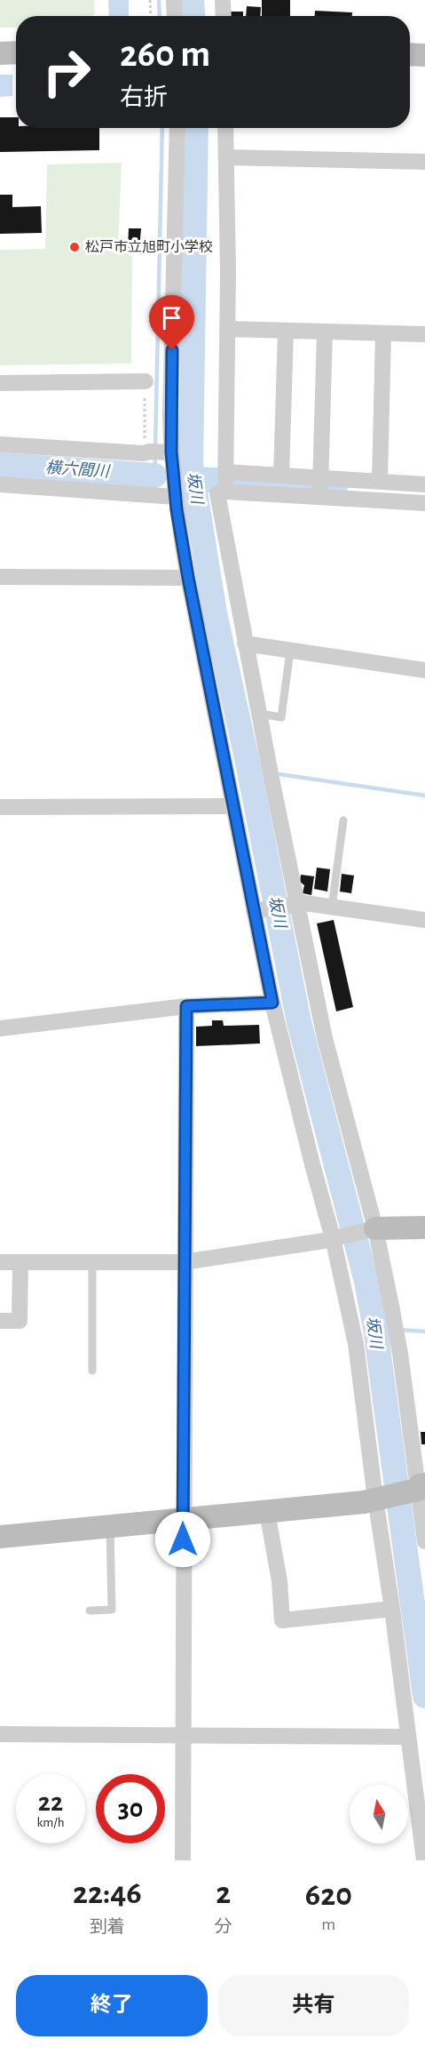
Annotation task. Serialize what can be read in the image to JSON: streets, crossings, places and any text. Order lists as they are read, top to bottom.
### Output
{
  "water": ["横六間川", "坂川"],
  "places": ["松戸市立旭町小学校"],
  "north": "top",
  "page": {
    "turn": ["260 m", "右折"],
    "speed": "22 km/h",
    "limit": "30",
    "eta": [
      "22:46",
      "到着",
      "2",
      "分",
      "620",
      "m"
    ],
    "buttons": ["終了", "共有"]
  }
}
